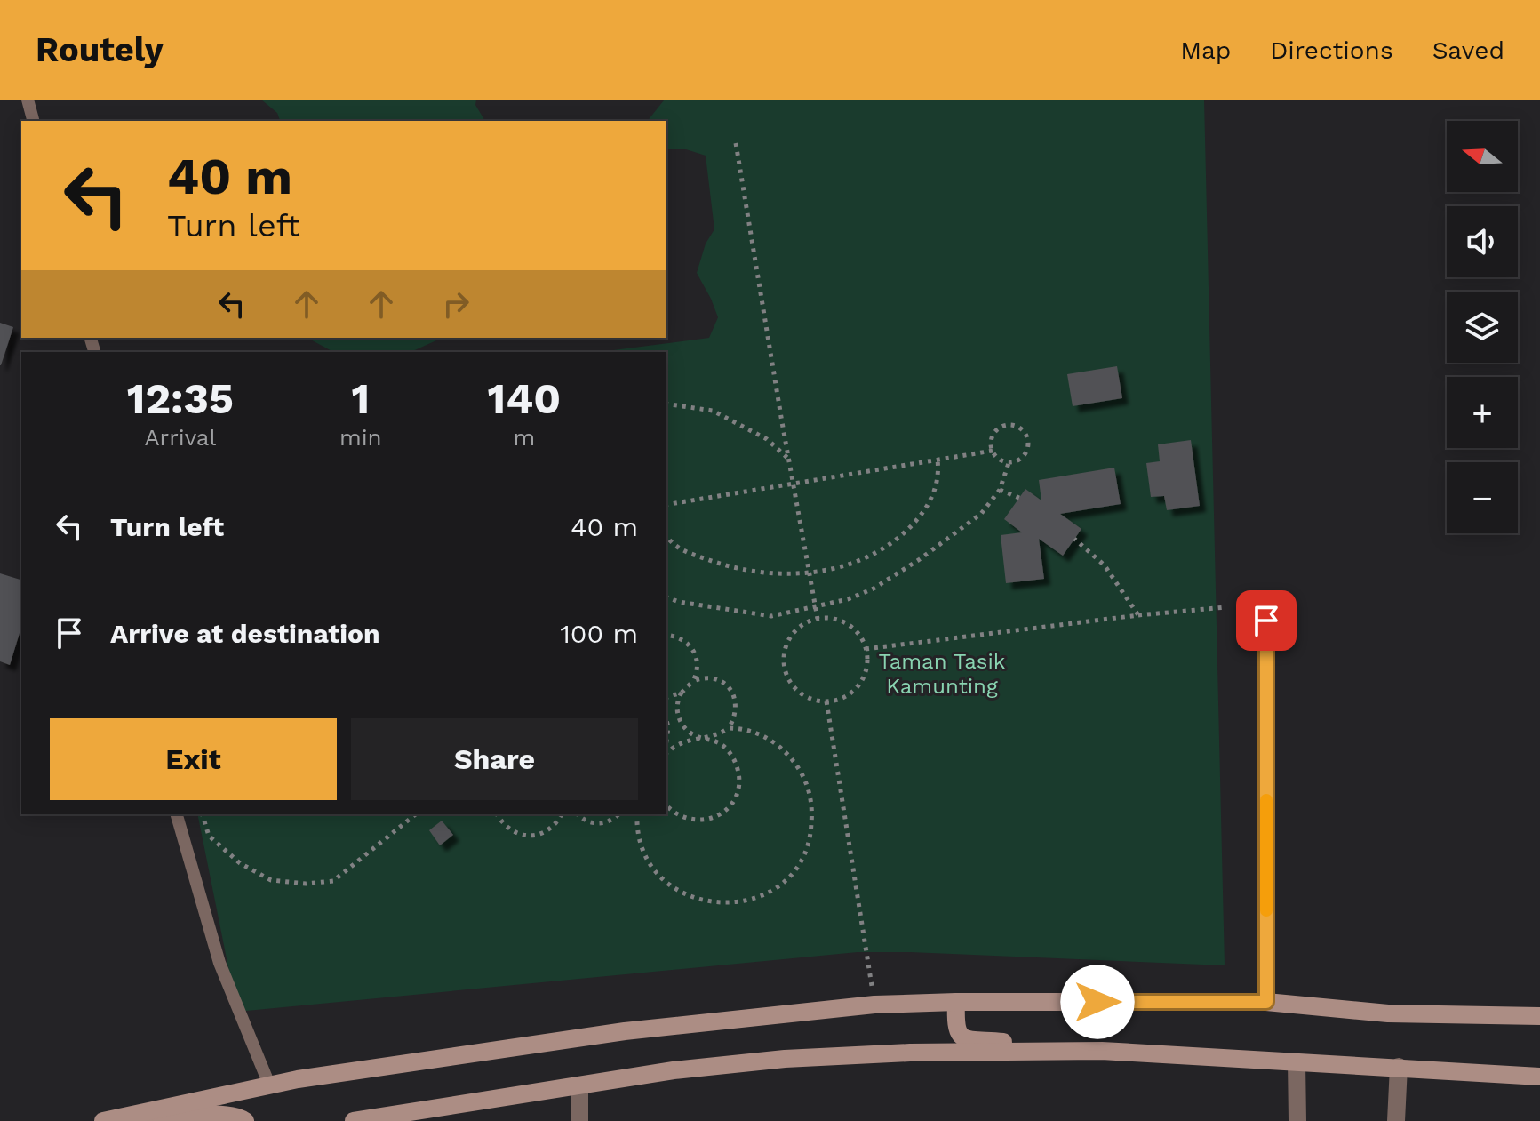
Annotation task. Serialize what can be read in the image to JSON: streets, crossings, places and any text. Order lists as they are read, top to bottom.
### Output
{
  "parks": ["Taman Tasik Kamunting"],
  "north": "left",
  "page": {
    "header": "Routely",
    "nav": ["Map", "Directions", "Saved"],
    "map_buttons": ["+", "−"],
    "turn": ["40 m", "Turn left"],
    "eta": [
      "12:35",
      "Arrival",
      "1",
      "min",
      "140",
      "m"
    ],
    "list": [
      {
        "name": "Turn left",
        "value": "40 m"
      },
      {
        "name": "Arrive at destination",
        "value": "100 m"
      }
    ],
    "buttons": ["Exit", "Share"]
  }
}
